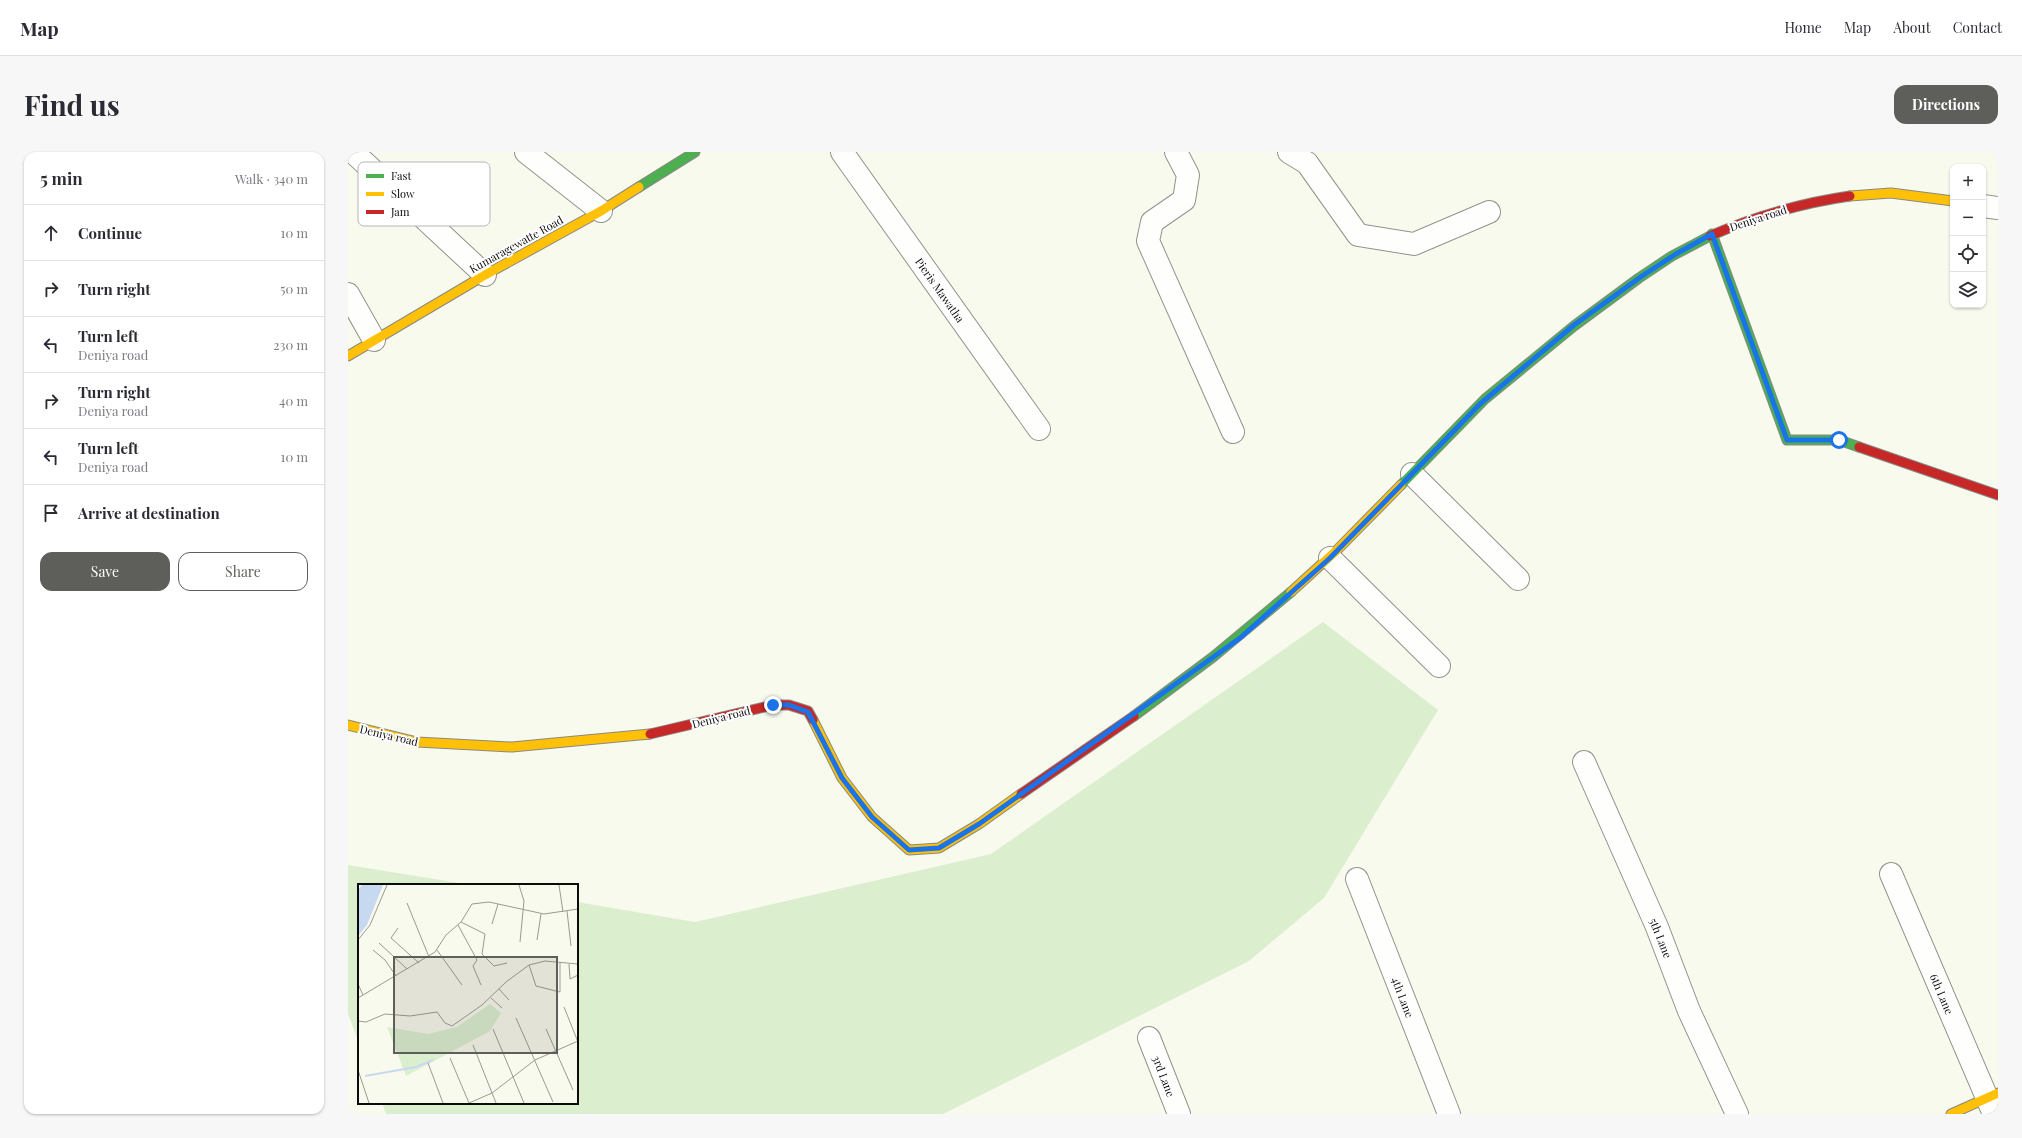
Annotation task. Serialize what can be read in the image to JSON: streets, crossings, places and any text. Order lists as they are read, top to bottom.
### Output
{
  "streets": {
    "street": [
      "Deniya road",
      "Kumaragewatte Road",
      "Pieris Mawatha",
      "5th Lane",
      "6th Lane",
      "4th Lane",
      "3rd Lane"
    ]
  },
  "legend": ["Fast", "Slow", "Jam"],
  "page": {
    "header": "Map",
    "nav": [
      "Home",
      "Map",
      "About",
      "Contact"
    ],
    "buttons": [
      "Directions",
      ["Save", "Share"]
    ],
    "title": "Find us",
    "heading": ["5 min", "Walk · 340 m"],
    "map_buttons": ["+", "−"],
    "list": [
      ["Continue", "10 m"],
      ["Turn right", "50 m"],
      ["Turn left", "Deniya road", "230 m"],
      ["Turn right", "Deniya road", "40 m"],
      ["Turn left", "Deniya road", "10 m"],
      "Arrive at destination"
    ]
  }
}
